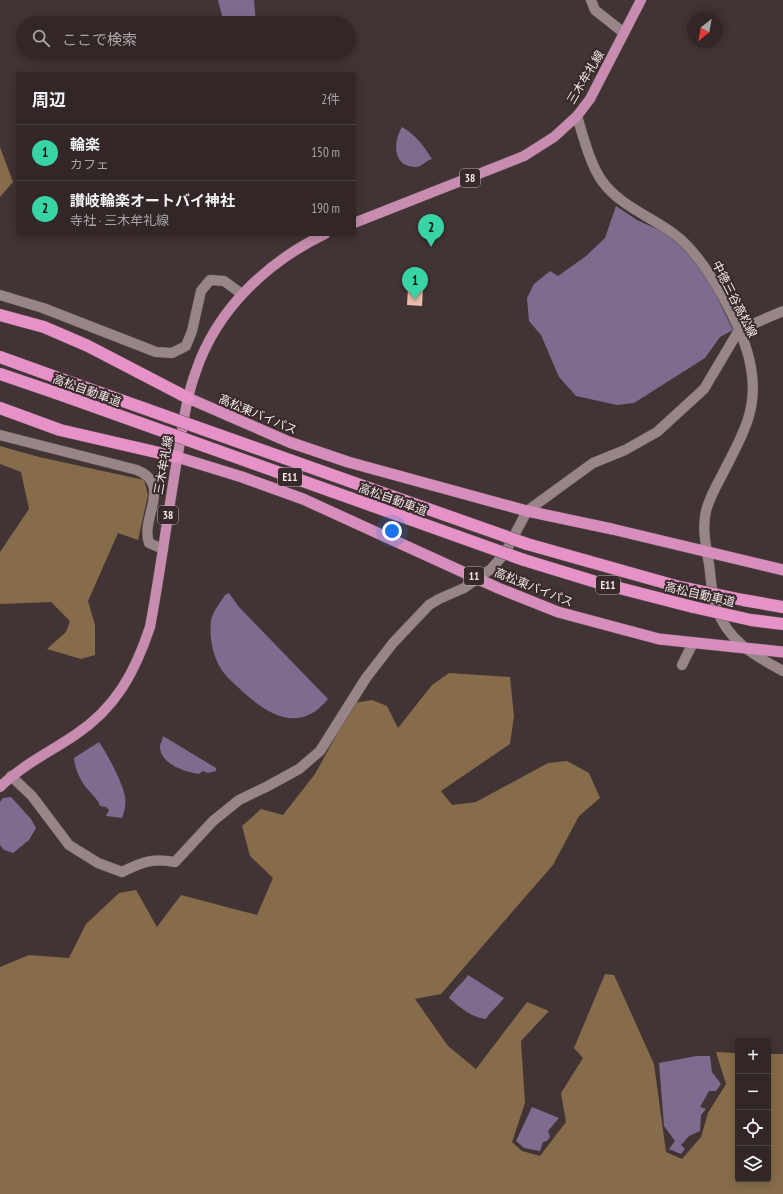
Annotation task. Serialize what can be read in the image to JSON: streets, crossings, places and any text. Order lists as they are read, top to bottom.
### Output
{
  "streets": {
    "highway": [
      "高松自動車道",
      "高松東バイパス",
      "E11",
      "11"
    ],
    "main road": ["三木牟礼線", "38"],
    "street": ["中徳三谷高松線"]
  },
  "crossings": [
    ["三木牟礼線", "中徳三谷高松線"],
    ["三木牟礼線", "高松東バイパス"],
    ["中徳三谷高松線", "高松東バイパス"]
  ],
  "north": "bottom left",
  "page": {
    "search": "ここで検索",
    "heading": ["周辺", "2件"],
    "list": [
      {
        "mark": "1",
        "name": "輪楽",
        "note": "カフェ",
        "value": "150 m"
      },
      {
        "mark": "2",
        "name": "讃岐輪楽オートバイ神社",
        "note": "寺社 · 三木牟礼線",
        "value": "190 m"
      }
    ],
    "pins": ["2", "1"],
    "map_buttons": ["+", "−"]
  }
}
